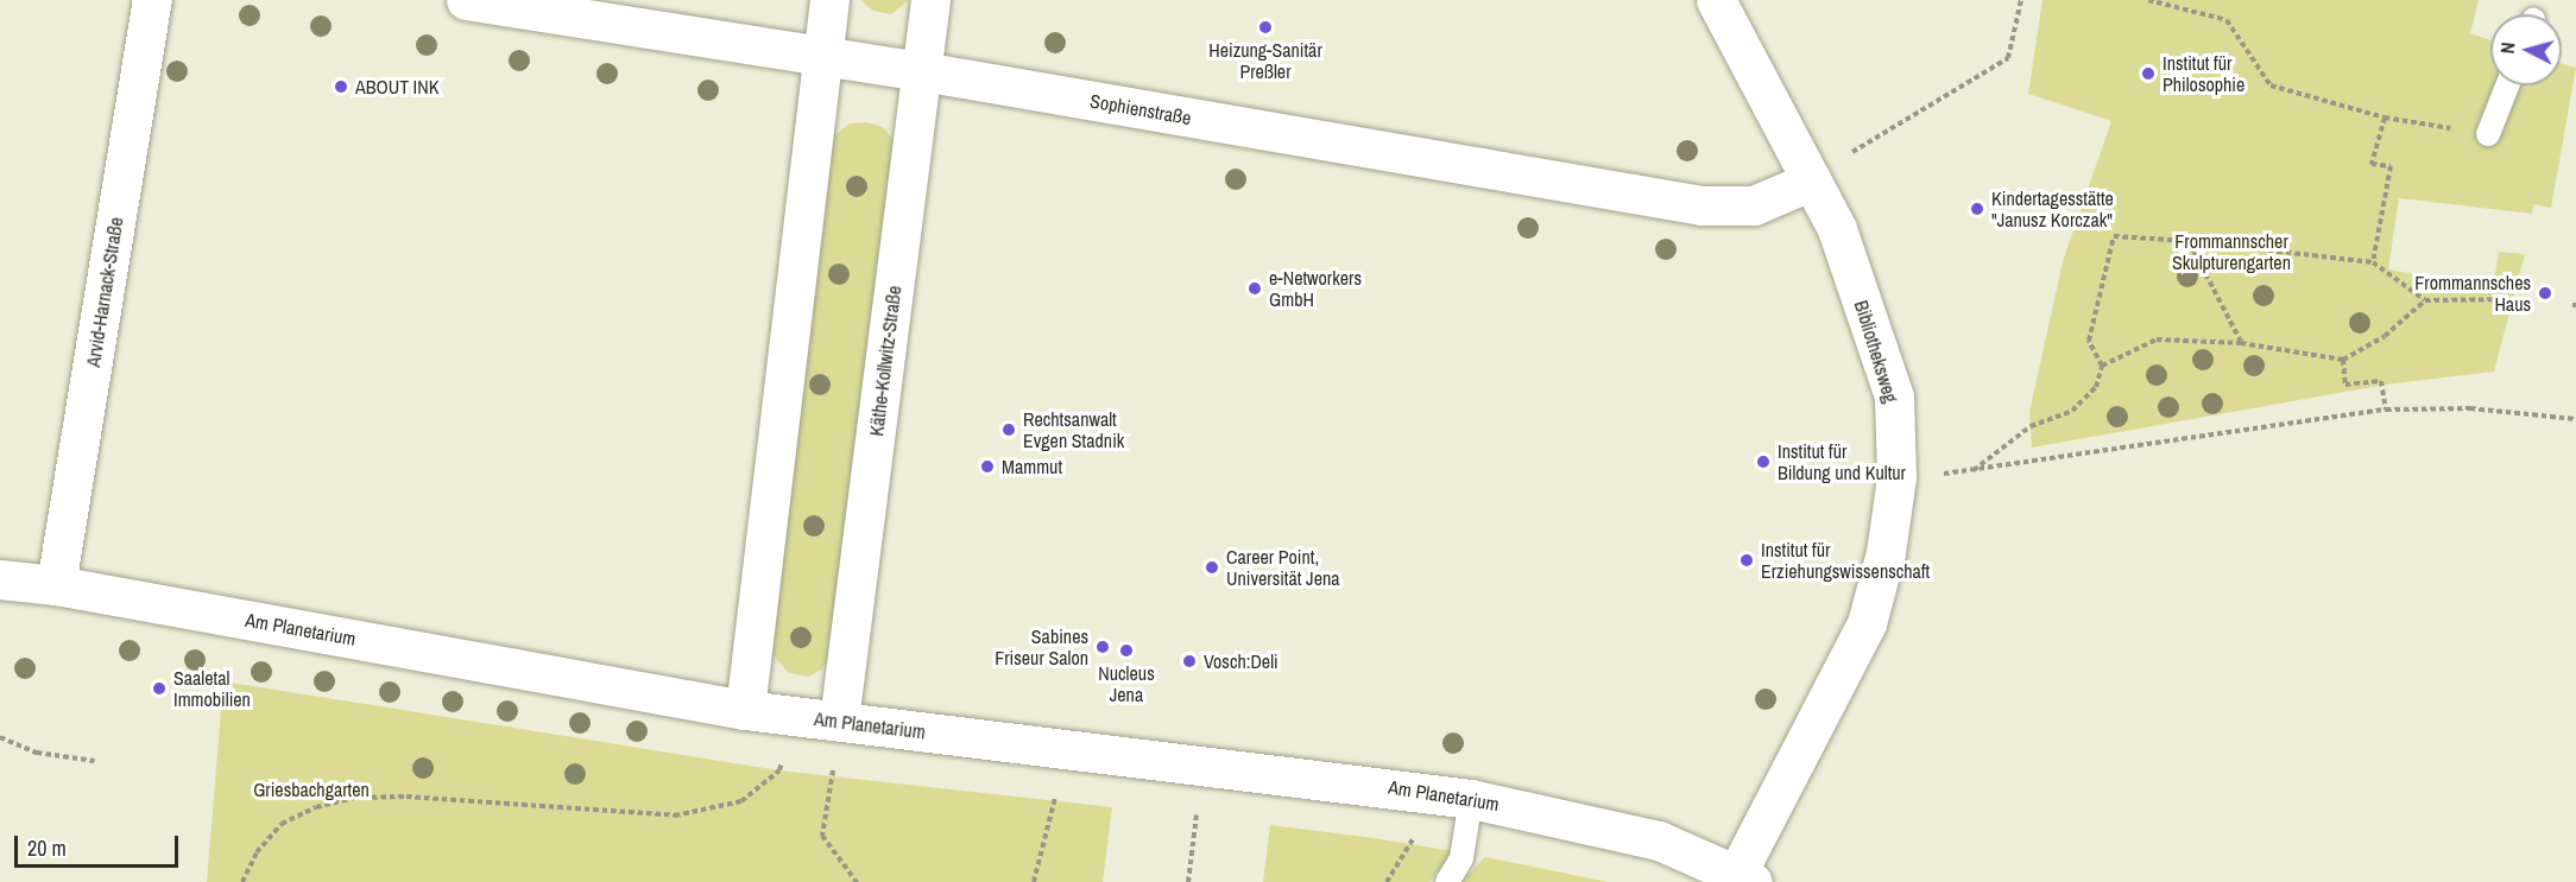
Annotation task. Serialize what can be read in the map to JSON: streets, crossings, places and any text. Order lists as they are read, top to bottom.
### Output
{
  "streets": {
    "street": [
      "Sophienstraße",
      "Arvid-Harnack-Straße",
      "Bibliotheksweg",
      "Käthe-Kollwitz-Straße",
      "Am Planetarium"
    ]
  },
  "crossings": [
    ["Sophienstraße", "Bibliotheksweg"],
    ["Sophienstraße", "Käthe-Kollwitz-Straße"],
    ["Arvid-Harnack-Straße", "Am Planetarium"],
    ["Bibliotheksweg", "Am Planetarium"],
    ["Käthe-Kollwitz-Straße", "Am Planetarium"]
  ],
  "parks": ["Frommannscher Skulpturengarten", "Griesbachgarten"],
  "places": [
    "Heizung-Sanitär Preßler",
    "Institut für Philosophie",
    "ABOUT INK",
    "Kindertagesstätte \"Janusz Korczak\"",
    "e-Networkers GmbH",
    "Frommannsches Haus",
    "Rechtsanwalt Evgen Stadnik",
    "Institut für Bildung und Kultur",
    "Mammut",
    "Institut für Erziehungswissenschaft",
    "Career Point, Universität Jena",
    "Sabines Friseur Salon",
    "Nucleus Jena",
    "Vosch:Deli",
    "Saaletal Immobilien"
  ],
  "scale_bar": "20 m",
  "north": "left"
}
